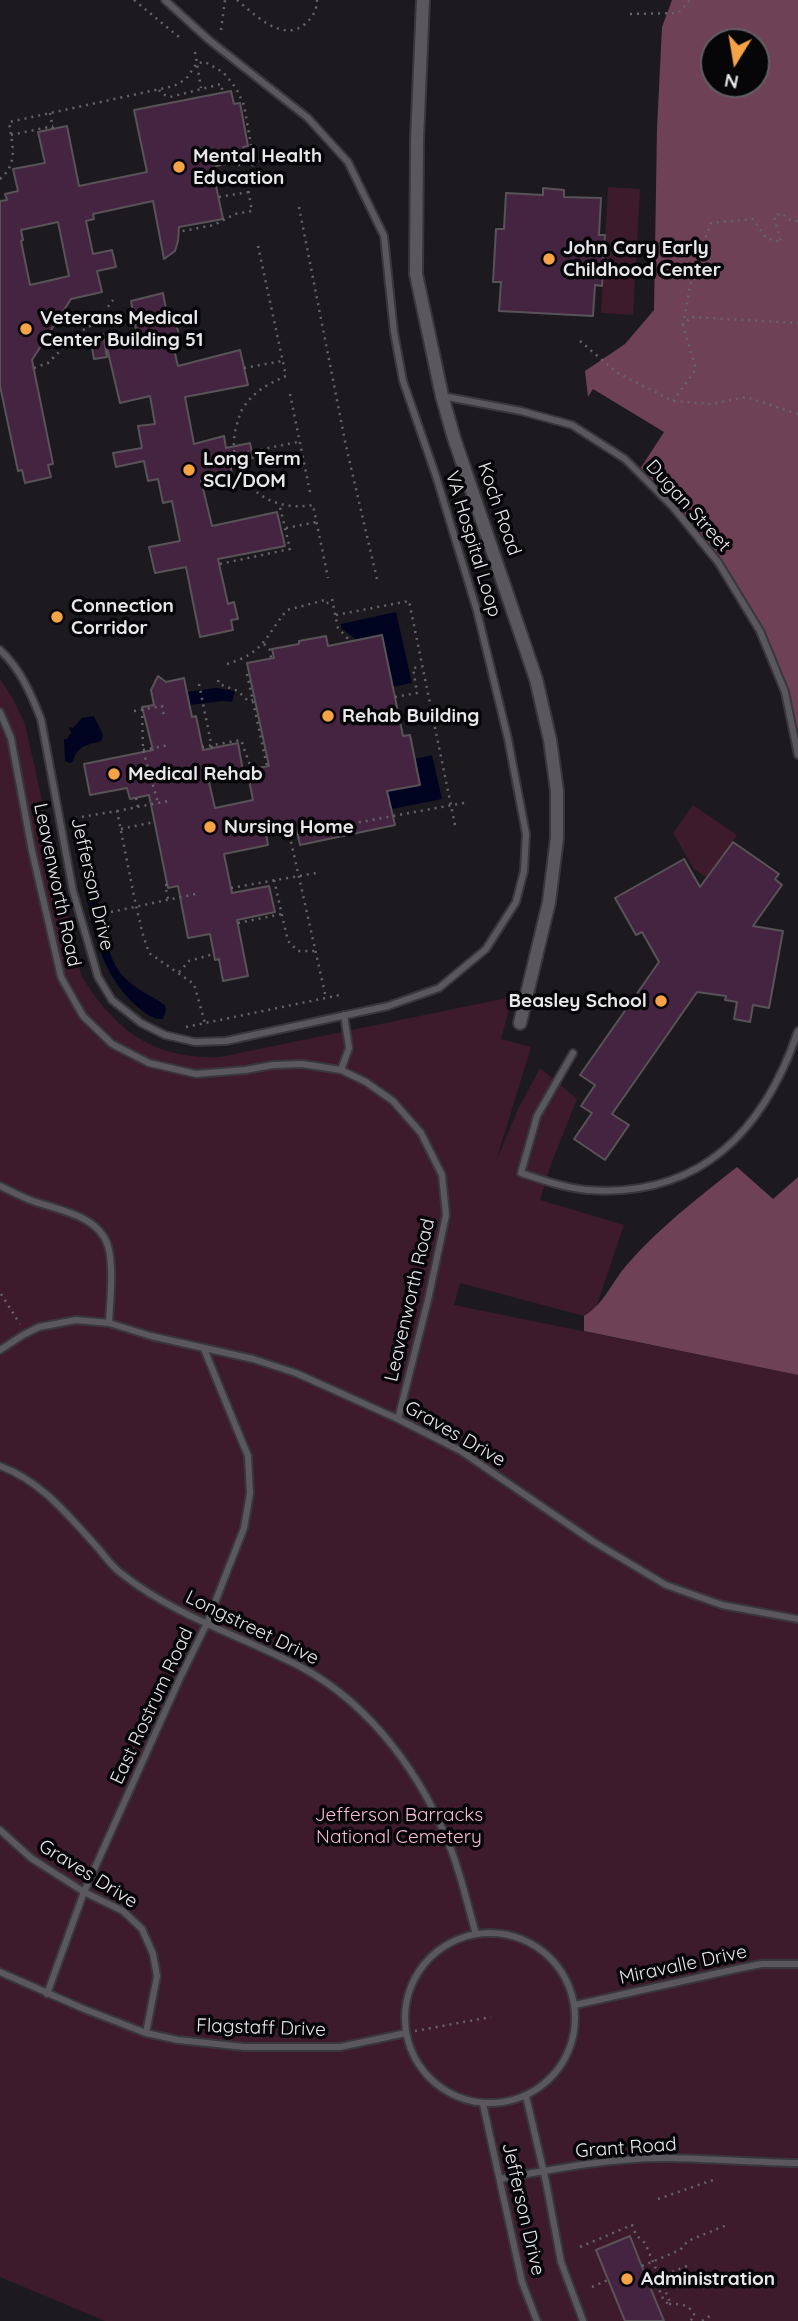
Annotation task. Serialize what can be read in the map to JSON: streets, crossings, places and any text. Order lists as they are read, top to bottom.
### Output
{
  "streets": {
    "street": ["Koch Road"],
    "lane": [
      "Dugan Street",
      "VA Hospital Loop",
      "Jefferson Drive",
      "Leavenworth Road",
      "Graves Drive",
      "Longstreet Drive",
      "East Rostrum Road",
      "Miravalle Drive",
      "Flagstaff Drive",
      "Grant Road"
    ]
  },
  "crossings": [
    ["Dugan Street", "Koch Road"],
    ["VA Hospital Loop", "Jefferson Drive"],
    ["Jefferson Drive", "Longstreet Drive"],
    ["Jefferson Drive", "Miravalle Drive"],
    ["Jefferson Drive", "Flagstaff Drive"],
    ["Jefferson Drive", "Grant Road"],
    ["Leavenworth Road", "Graves Drive"],
    ["Graves Drive", "East Rostrum Road"],
    ["Graves Drive", "Flagstaff Drive"],
    ["Longstreet Drive", "East Rostrum Road"],
    ["Longstreet Drive", "Miravalle Drive"],
    ["Longstreet Drive", "Flagstaff Drive"],
    ["East Rostrum Road", "Flagstaff Drive"],
    ["Miravalle Drive", "Flagstaff Drive"]
  ],
  "parks": ["Jefferson Barracks National Cemetery"],
  "places": [
    "Mental Health Education",
    "John Cary Early Childhood Center",
    "Veterans Medical Center Building 51",
    "Long Term SCI/DOM",
    "Connection Corridor",
    "Rehab Building",
    "Medical Rehab",
    "Nursing Home",
    "Beasley School",
    "Administration"
  ],
  "north": "bottom"
}
